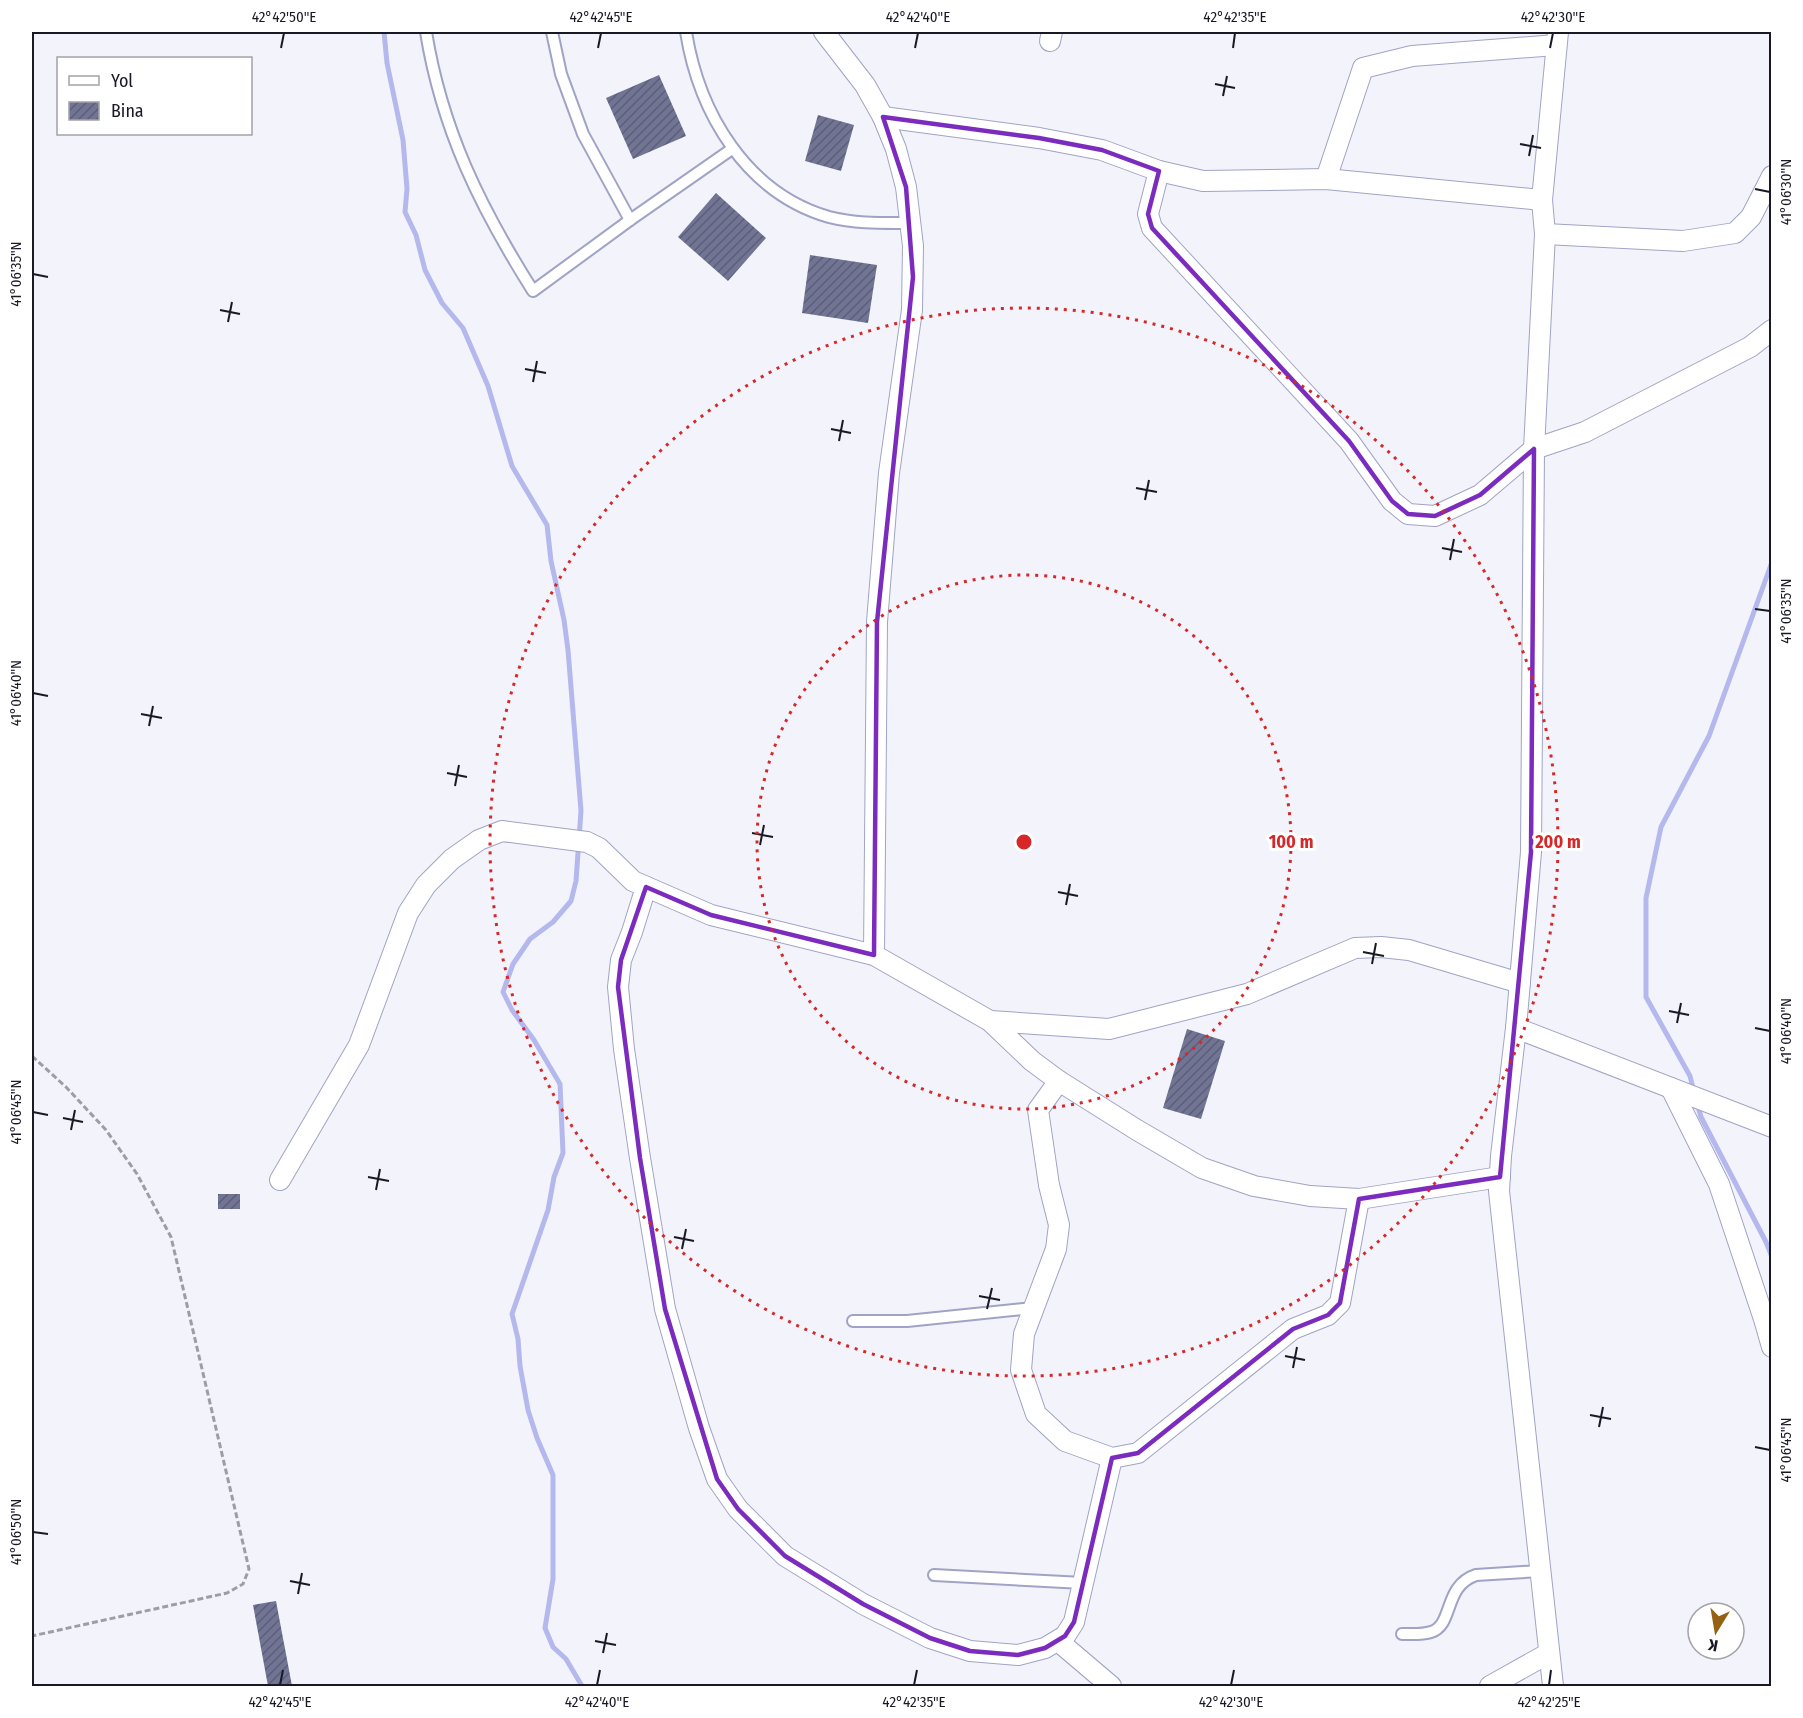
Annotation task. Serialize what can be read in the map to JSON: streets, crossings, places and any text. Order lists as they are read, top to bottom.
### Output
{
  "legend": ["Yol", "Bina"],
  "north": "bottom",
  "coordinates": [
    "42°42'50\"E",
    "42°42'45\"E",
    "42°42'40\"E",
    "42°42'35\"E",
    "42°42'30\"E",
    "41°06'30\"N",
    "41°06'35\"N",
    "41°06'40\"N",
    "41°06'45\"N",
    "41°06'50\"N",
    "42°42'25\"E"
  ],
  "rings": ["100 m", "200 m"]
}
